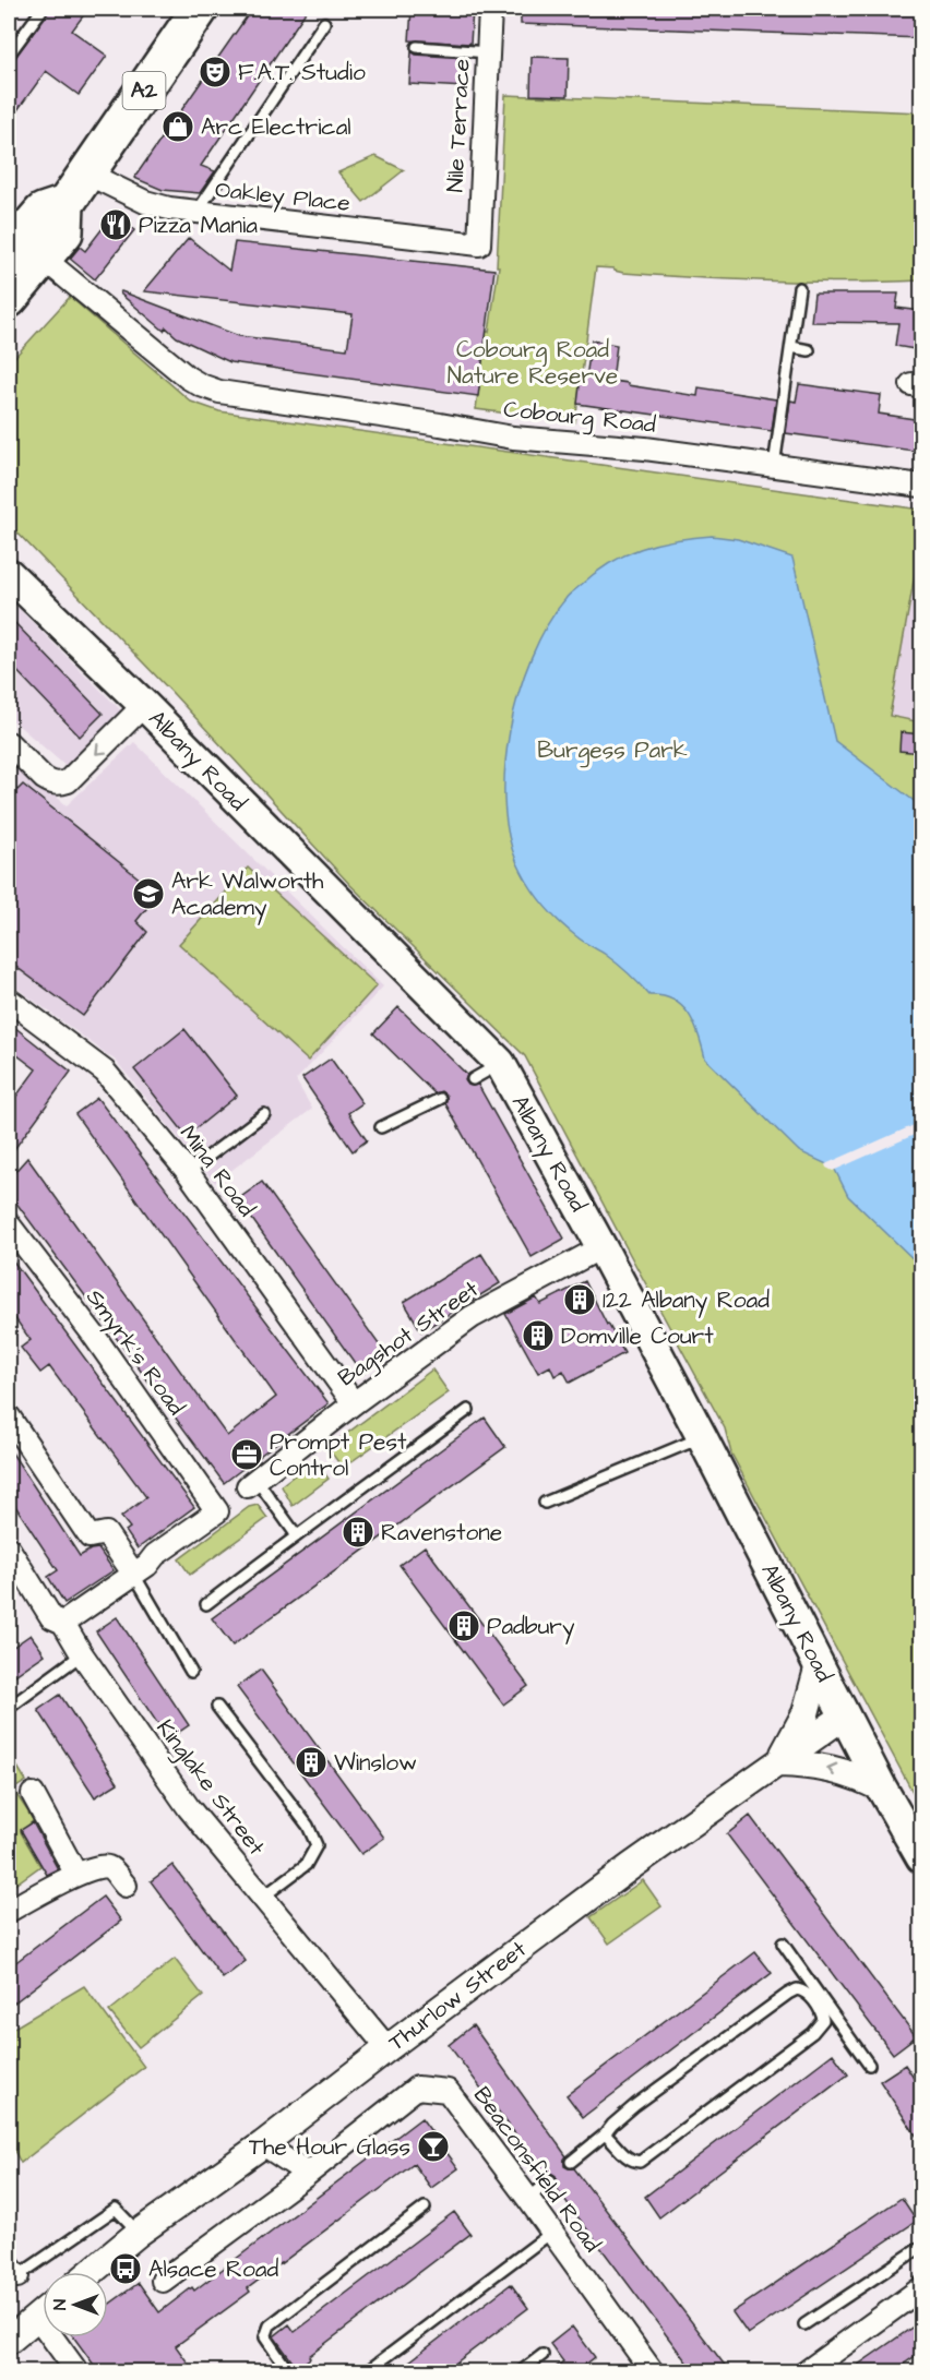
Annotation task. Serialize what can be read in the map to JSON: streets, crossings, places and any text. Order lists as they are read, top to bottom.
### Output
{
  "streets": {
    "highway": ["A2"],
    "main road": ["Albany Road"],
    "street": [
      "Nile Terrace",
      "Oakley Place",
      "Cobourg Road",
      "Mina Road",
      "Bagshot Street",
      "Smyrk's Road",
      "Kinglake Street",
      "Thurlow Street",
      "Beaconsfield Road"
    ]
  },
  "crossings": [
    ["A2", "Oakley Place"],
    ["A2", "Cobourg Road"],
    ["Nile Terrace", "Oakley Place"],
    ["Albany Road", "Bagshot Street"],
    ["Albany Road", "Thurlow Street"],
    ["Mina Road", "Bagshot Street"],
    ["Kinglake Street", "Thurlow Street"]
  ],
  "parks": ["Cobourg Road Nature Reserve", "Burgess Park"],
  "places": {
    "theatre": ["F.A.T. Studio"],
    "shop": ["Arc Electrical"],
    "restaurant": ["Pizza Mania"],
    "school or university": ["Ark Walworth Academy"],
    "building": [
      "122 Albany Road",
      "Domville Court",
      "Ravenstone",
      "Padbury",
      "Winslow"
    ],
    "office": ["Prompt Pest Control"],
    "bar": ["The Hour Glass"],
    "bus stop": ["Alsace Road"]
  },
  "north": "left"
}
